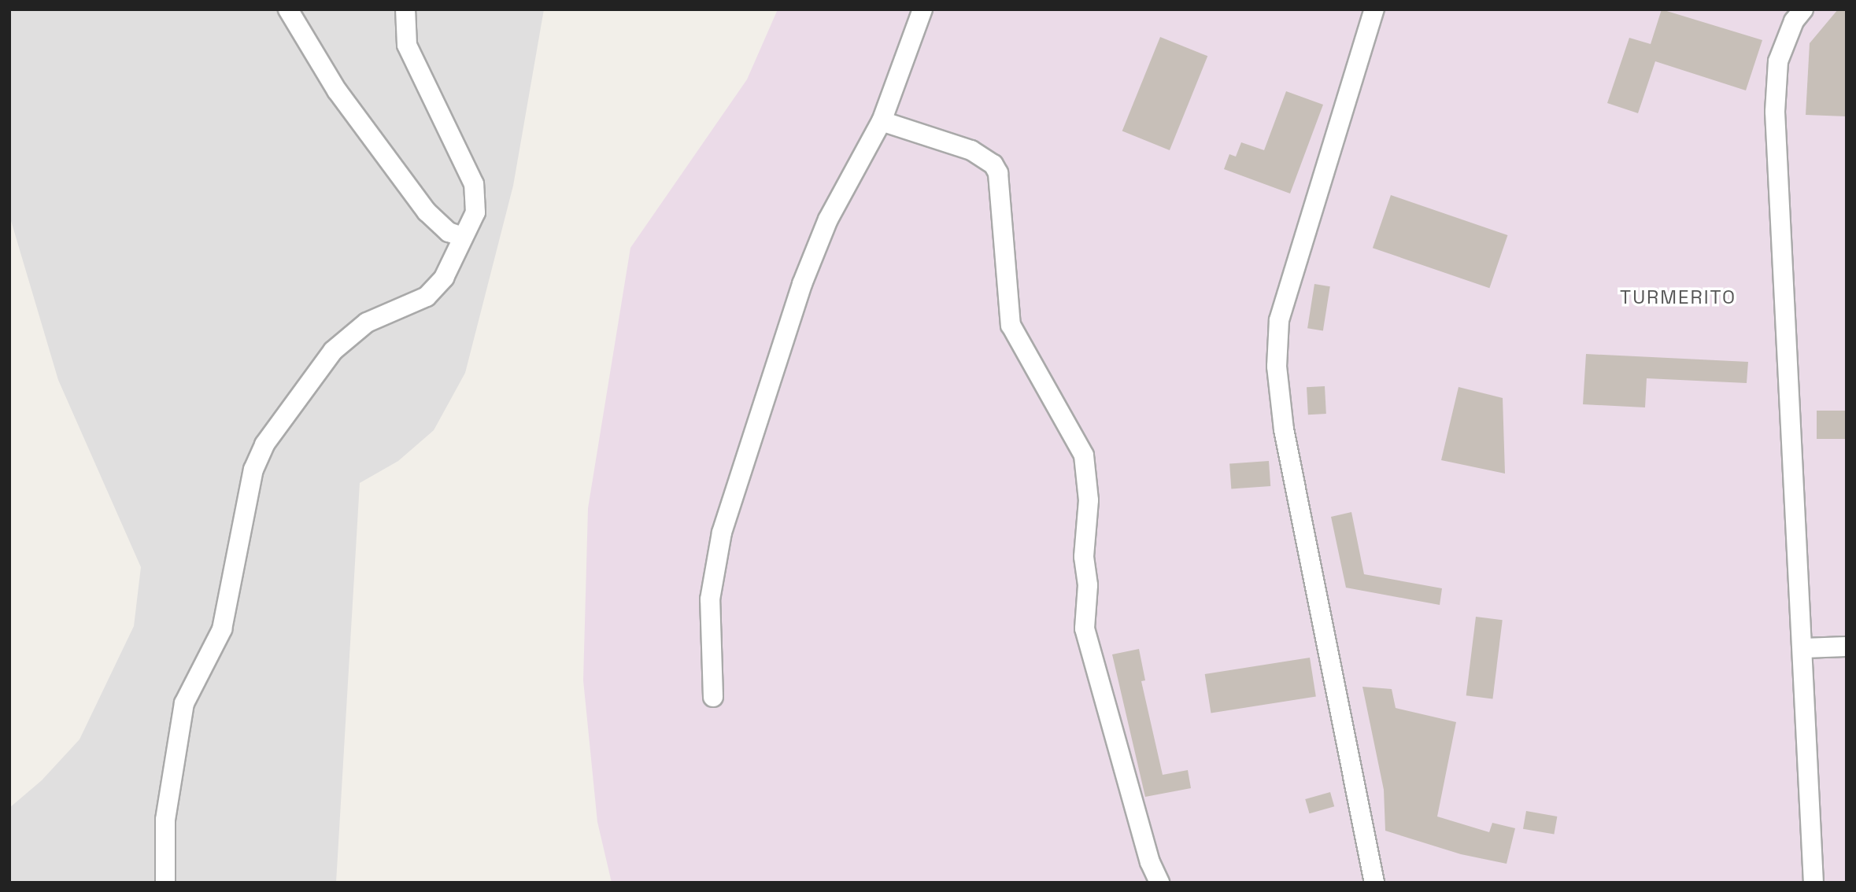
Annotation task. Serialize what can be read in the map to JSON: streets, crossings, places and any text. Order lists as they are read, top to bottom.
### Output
{
  "districts": ["TURMERITO"]
}
